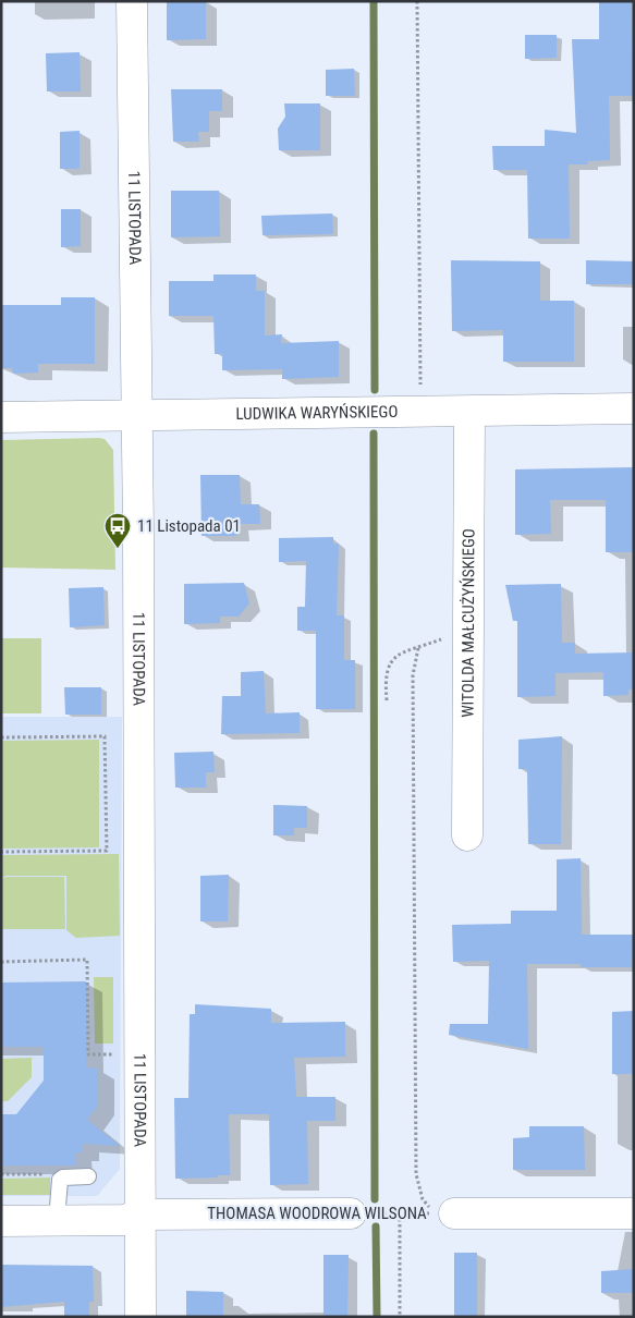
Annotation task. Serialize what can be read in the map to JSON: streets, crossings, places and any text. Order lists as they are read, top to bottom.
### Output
{
  "streets": {
    "street": [
      "11 LISTOPADA",
      "LUDWIKA WARYŃSKIEGO",
      "WITOLDA MAŁCUŻYŃSKIEGO",
      "THOMASA WOODROWA WILSONA"
    ]
  },
  "crossings": [
    ["11 LISTOPADA", "LUDWIKA WARYŃSKIEGO"],
    ["11 LISTOPADA", "THOMASA WOODROWA WILSONA"],
    ["LUDWIKA WARYŃSKIEGO", "WITOLDA MAŁCUŻYŃSKIEGO"]
  ],
  "places": {
    "bus stop": ["11 Listopada 01"]
  }
}
